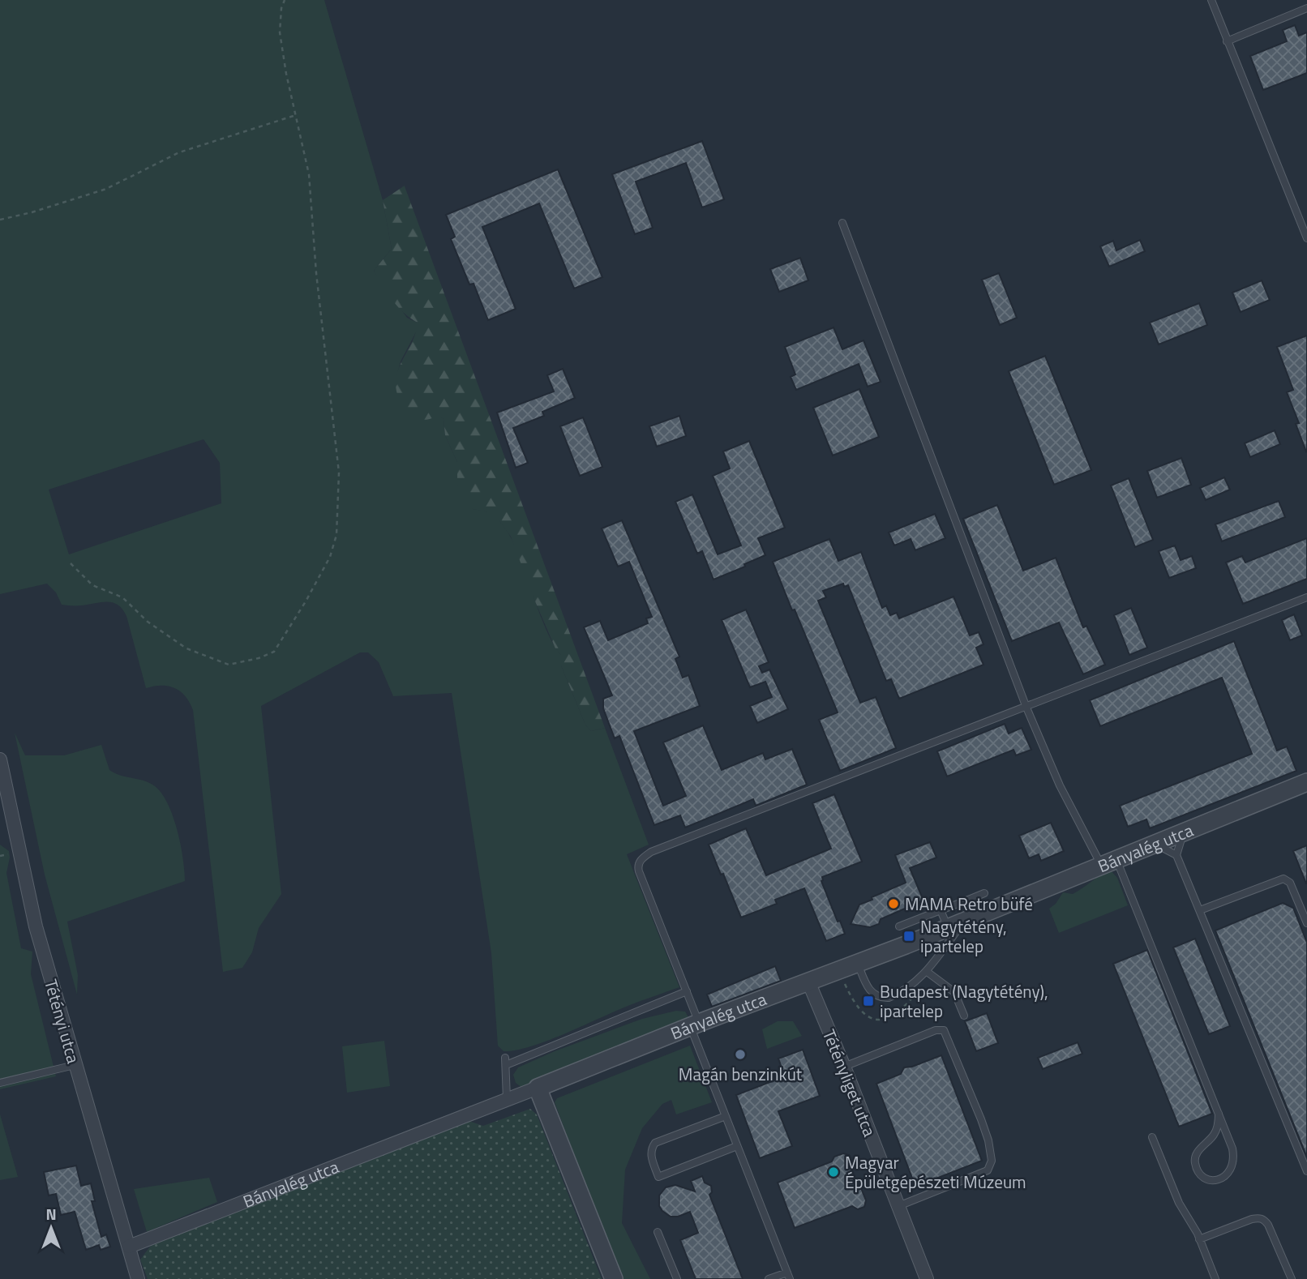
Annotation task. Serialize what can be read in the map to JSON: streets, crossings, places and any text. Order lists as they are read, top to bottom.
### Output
{
  "streets": {
    "street": ["Bányalég utca", "Tétényi utca", "Tétényliget utca"]
  },
  "crossings": [
    ["Bányalég utca", "Tétényi utca"],
    ["Bányalég utca", "Tétényliget utca"]
  ],
  "places": {
    "other": ["MAMA Retro büfé", "Magán benzinkút", "Magyar Épületgépészeti Múzeum"],
    "transit": ["Nagytétény, ipartelep", "Budapest (Nagytétény), ipartelep"]
  },
  "north": "top"
}
